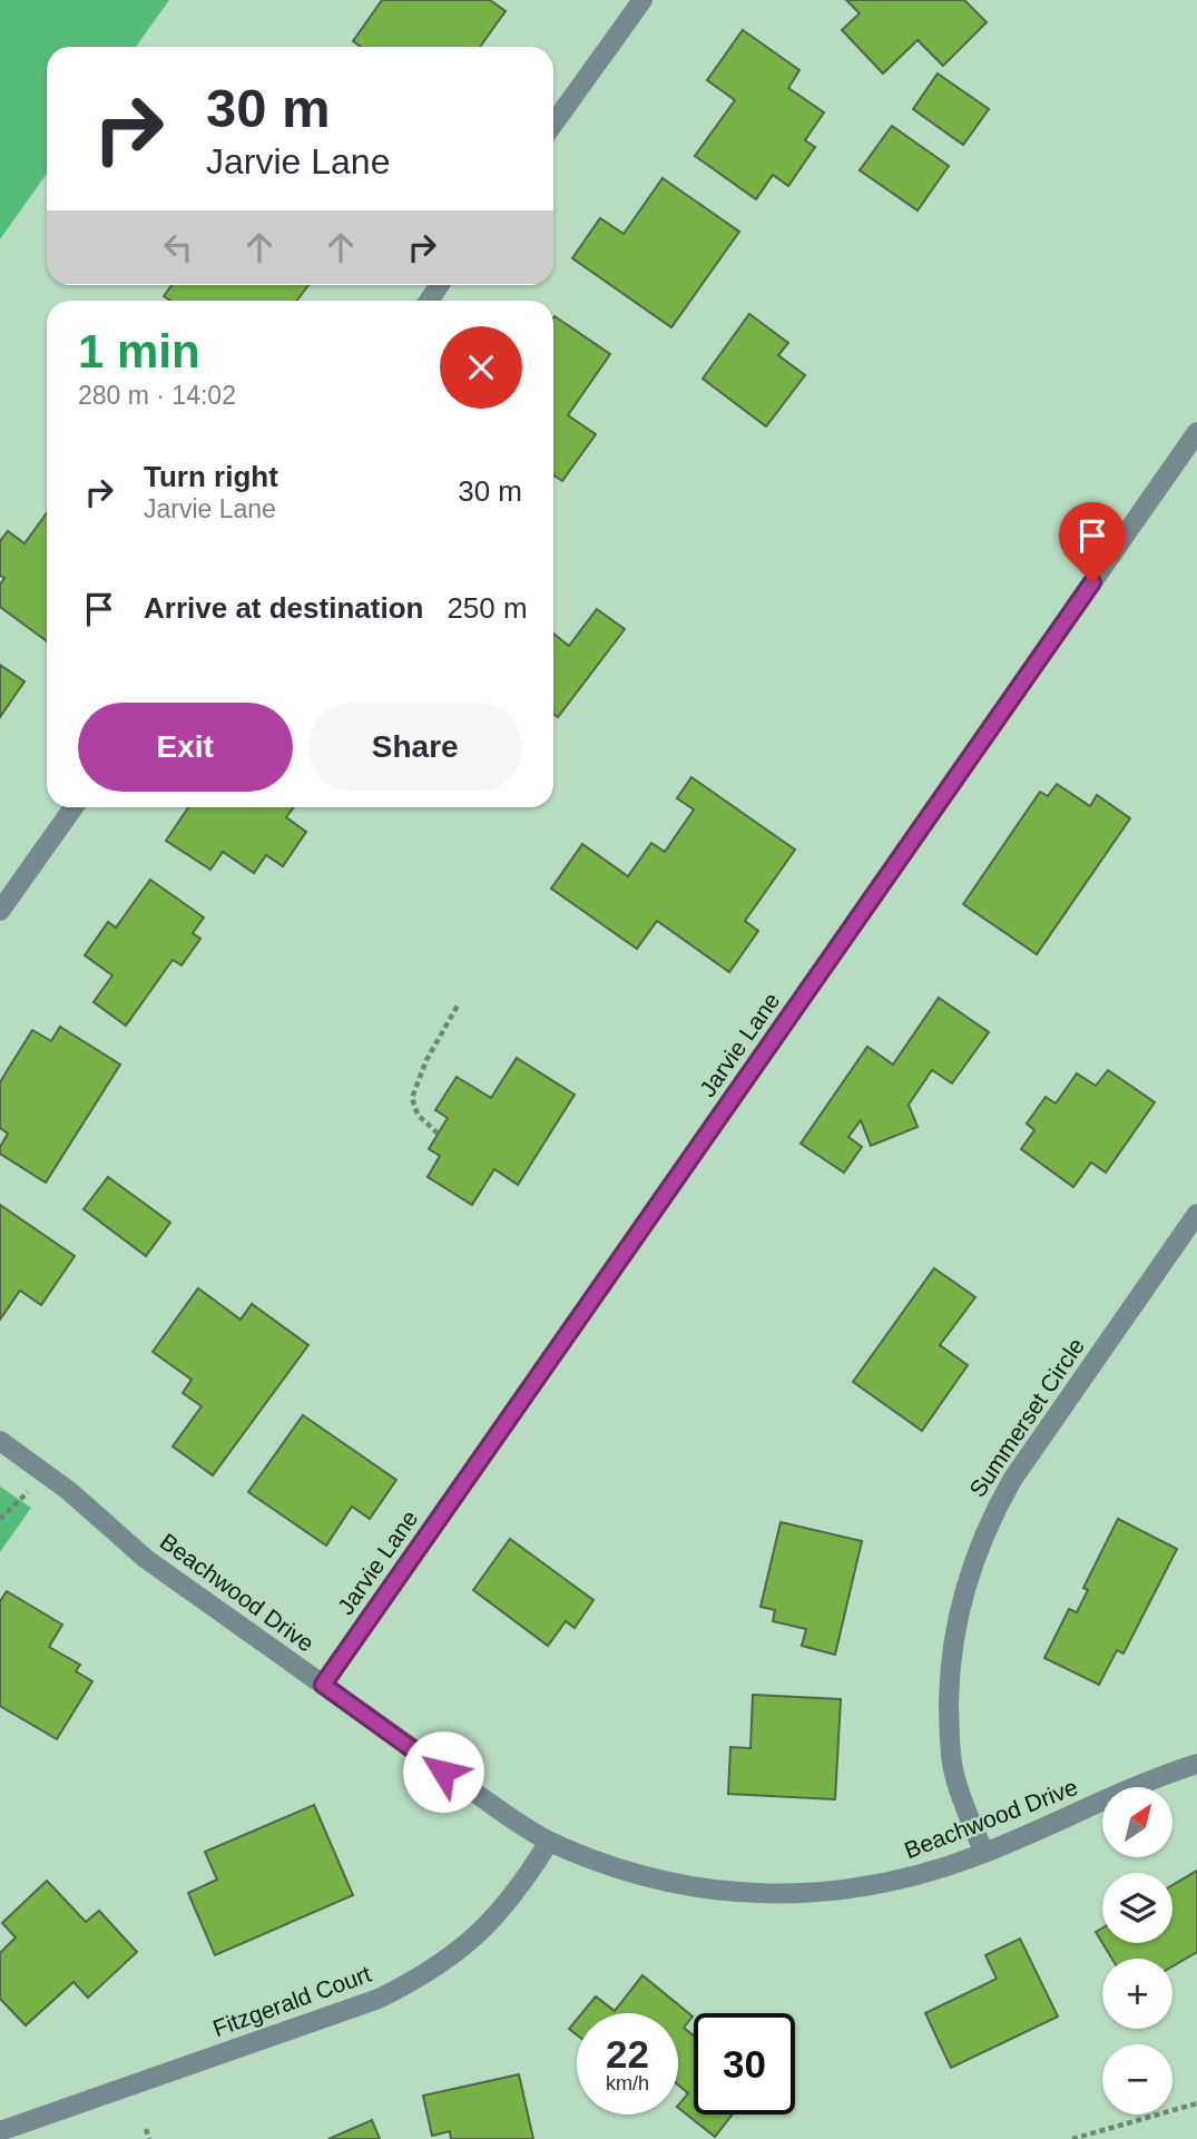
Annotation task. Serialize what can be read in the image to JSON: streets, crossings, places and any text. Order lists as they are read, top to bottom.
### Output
{
  "streets": {
    "street": [
      "Jarvie Lane",
      "Summerset Circle",
      "Beachwood Drive",
      "Fitzgerald Court"
    ]
  },
  "crossings": [
    ["Jarvie Lane", "Beachwood Drive"],
    ["Summerset Circle", "Beachwood Drive"],
    ["Beachwood Drive", "Fitzgerald Court"]
  ],
  "north": "top right",
  "page": {
    "turn": ["30 m", "Jarvie Lane"],
    "heading": ["1 min", "280 m · 14:02"],
    "list": [
      {
        "name": "Turn right",
        "note": "Jarvie Lane",
        "value": "30 m"
      },
      {
        "name": "Arrive at destination",
        "value": "250 m"
      }
    ],
    "buttons": ["Exit", "Share"],
    "map_buttons": ["+", "−"],
    "speed": "22 km/h",
    "limit": "30"
  }
}
